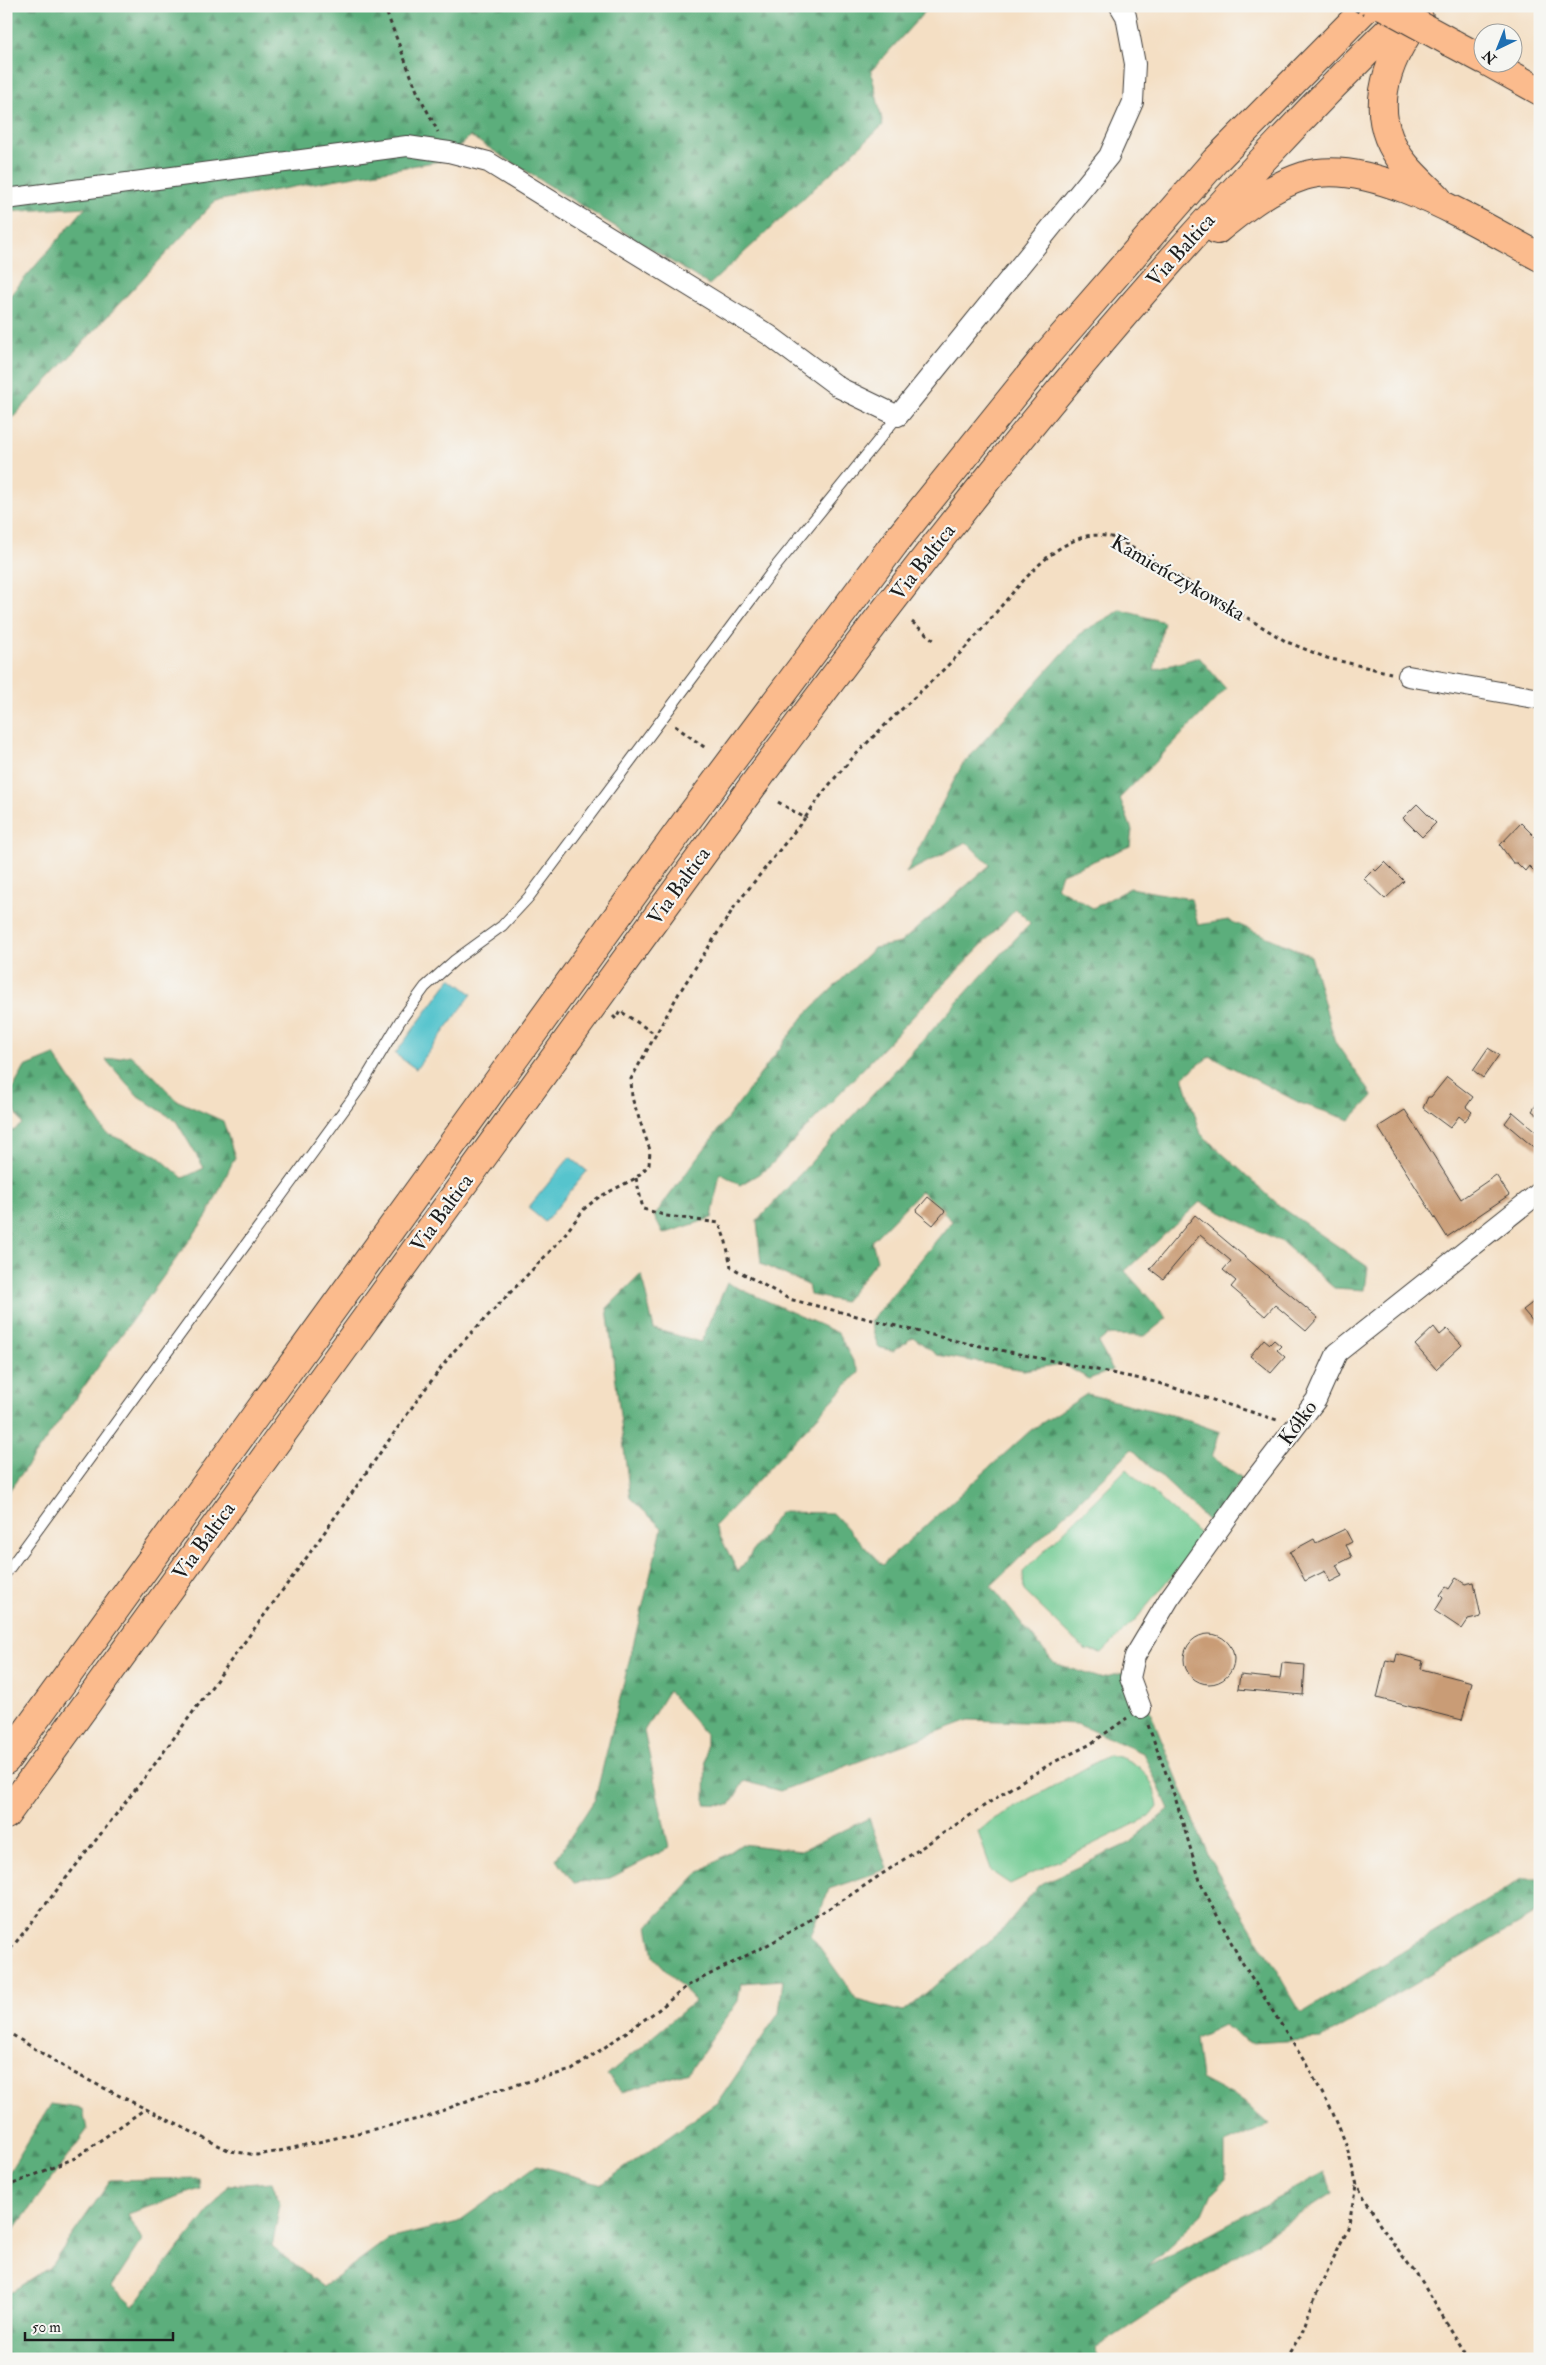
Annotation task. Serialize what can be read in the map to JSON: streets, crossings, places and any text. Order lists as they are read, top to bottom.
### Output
{
  "streets": {
    "main road": ["Via Baltica"],
    "street": ["Kółko"],
    "path": ["Kamieńczykowska"]
  },
  "scale_bar": "50 m",
  "north": "bottom left"
}
